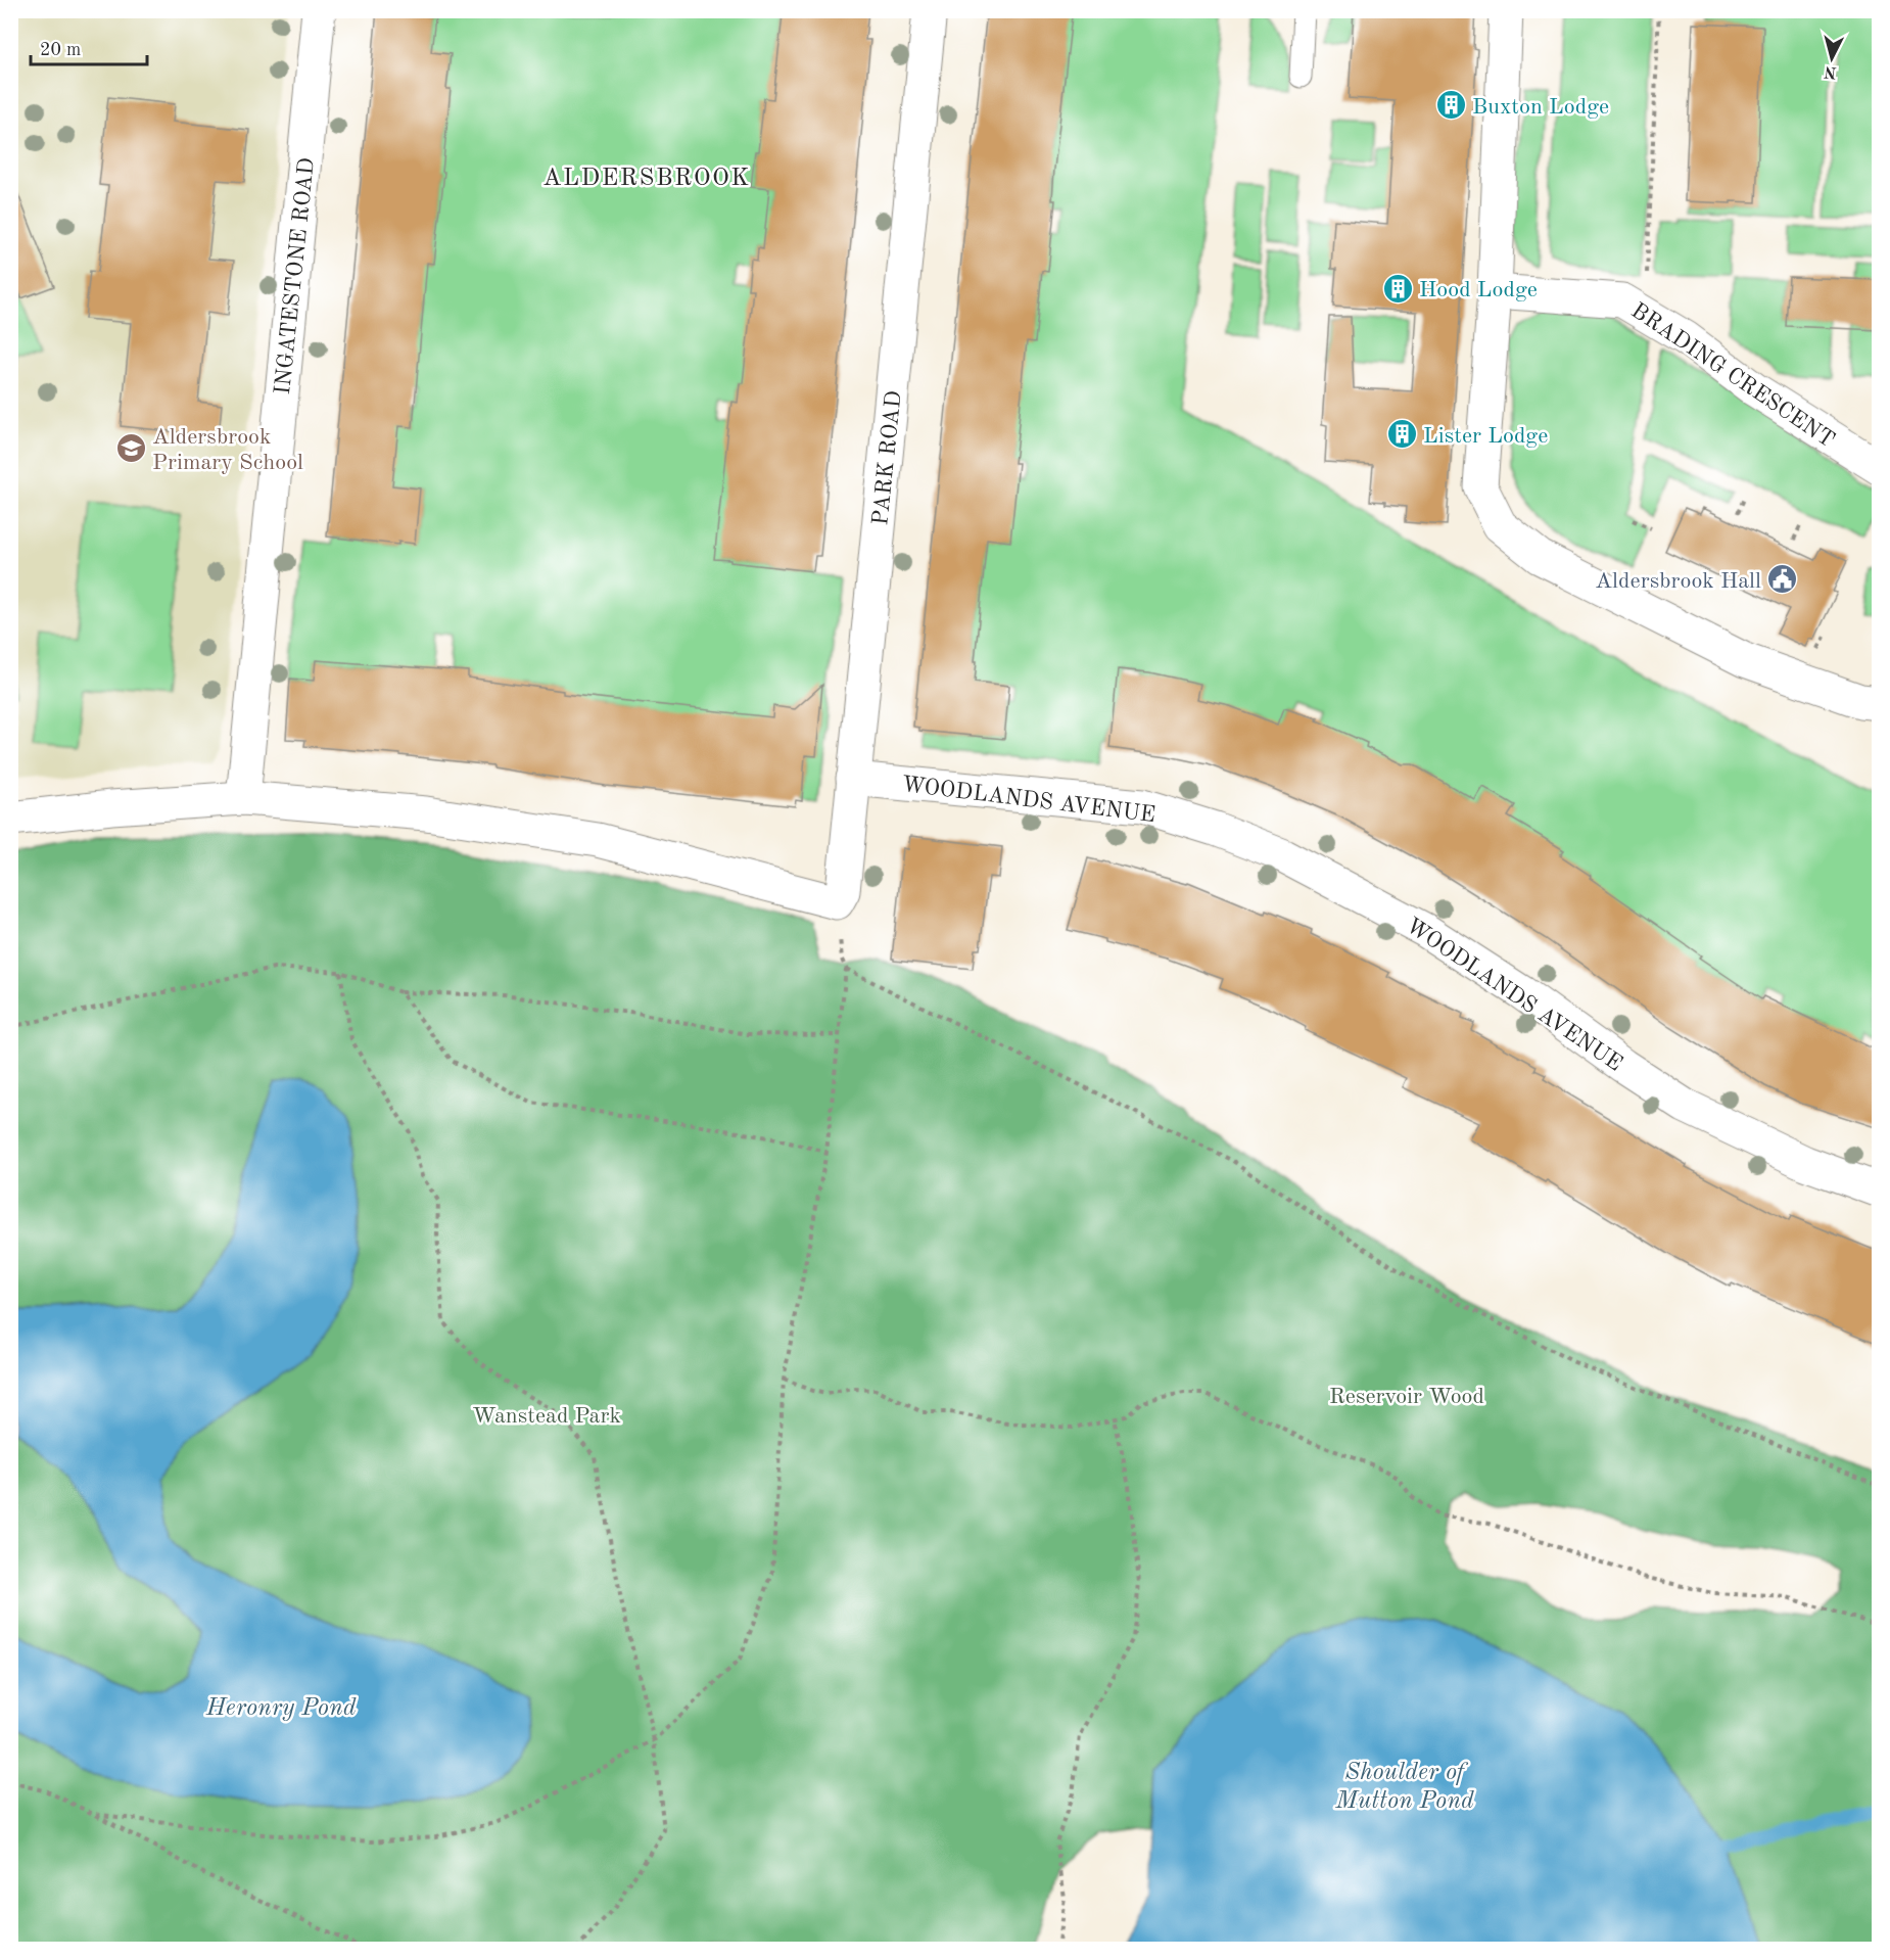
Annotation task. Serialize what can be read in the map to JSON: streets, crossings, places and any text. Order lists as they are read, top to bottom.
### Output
{
  "streets": {
    "street": [
      "INGATESTONE ROAD",
      "BRADING CRESCENT",
      "PARK ROAD",
      "WOODLANDS AVENUE"
    ]
  },
  "crossings": [
    ["PARK ROAD", "WOODLANDS AVENUE"]
  ],
  "districts": ["ALDERSBROOK"],
  "water": ["Heronry Pond", "Shoulder of Mutton Pond"],
  "parks": ["Reservoir Wood", "Wanstead Park"],
  "places": {
    "building": ["Buxton Lodge", "Hood Lodge", "Lister Lodge"],
    "school or university": ["Aldersbrook Primary School"],
    "public building": ["Aldersbrook Hall"]
  },
  "scale_bar": "20 m",
  "north": "bottom"
}
